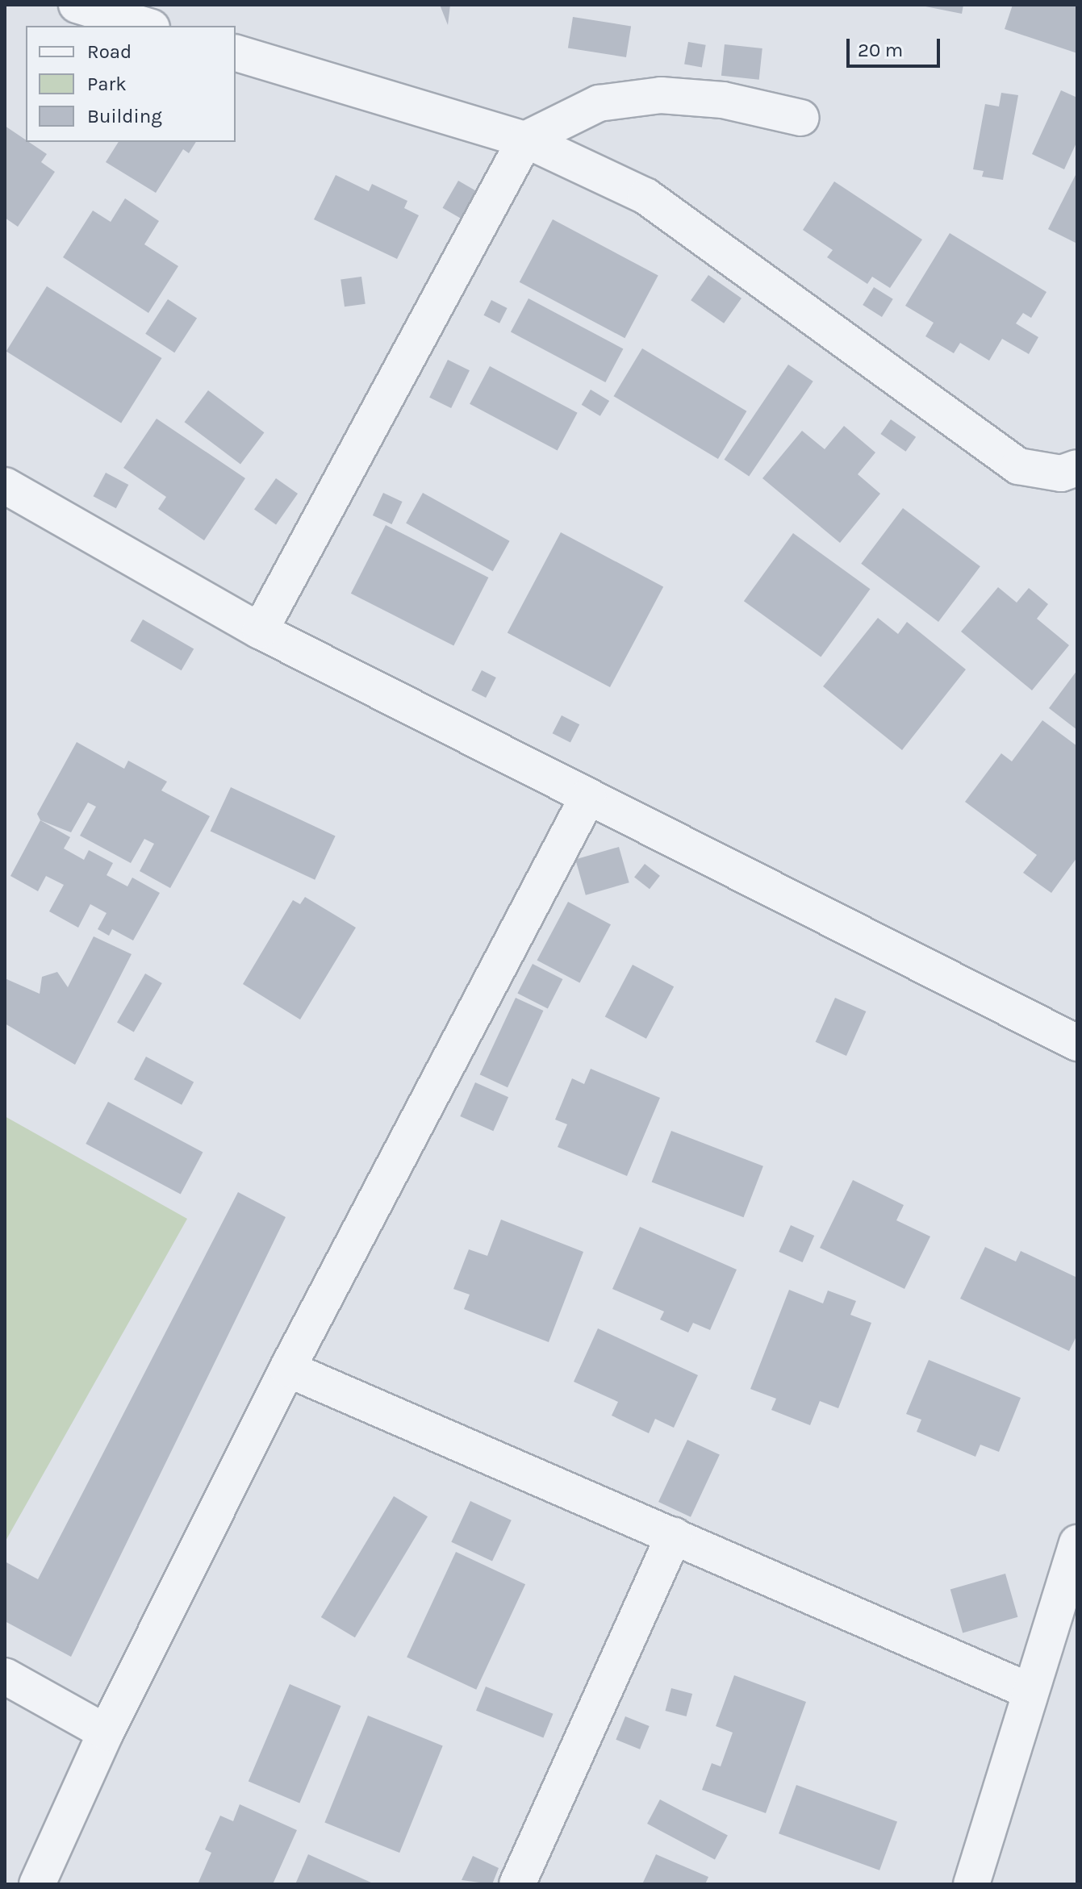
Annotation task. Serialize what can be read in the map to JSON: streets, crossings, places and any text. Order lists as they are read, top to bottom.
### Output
{
  "legend": ["Road", "Park", "Building"],
  "scale_bar": "20 m"
}
